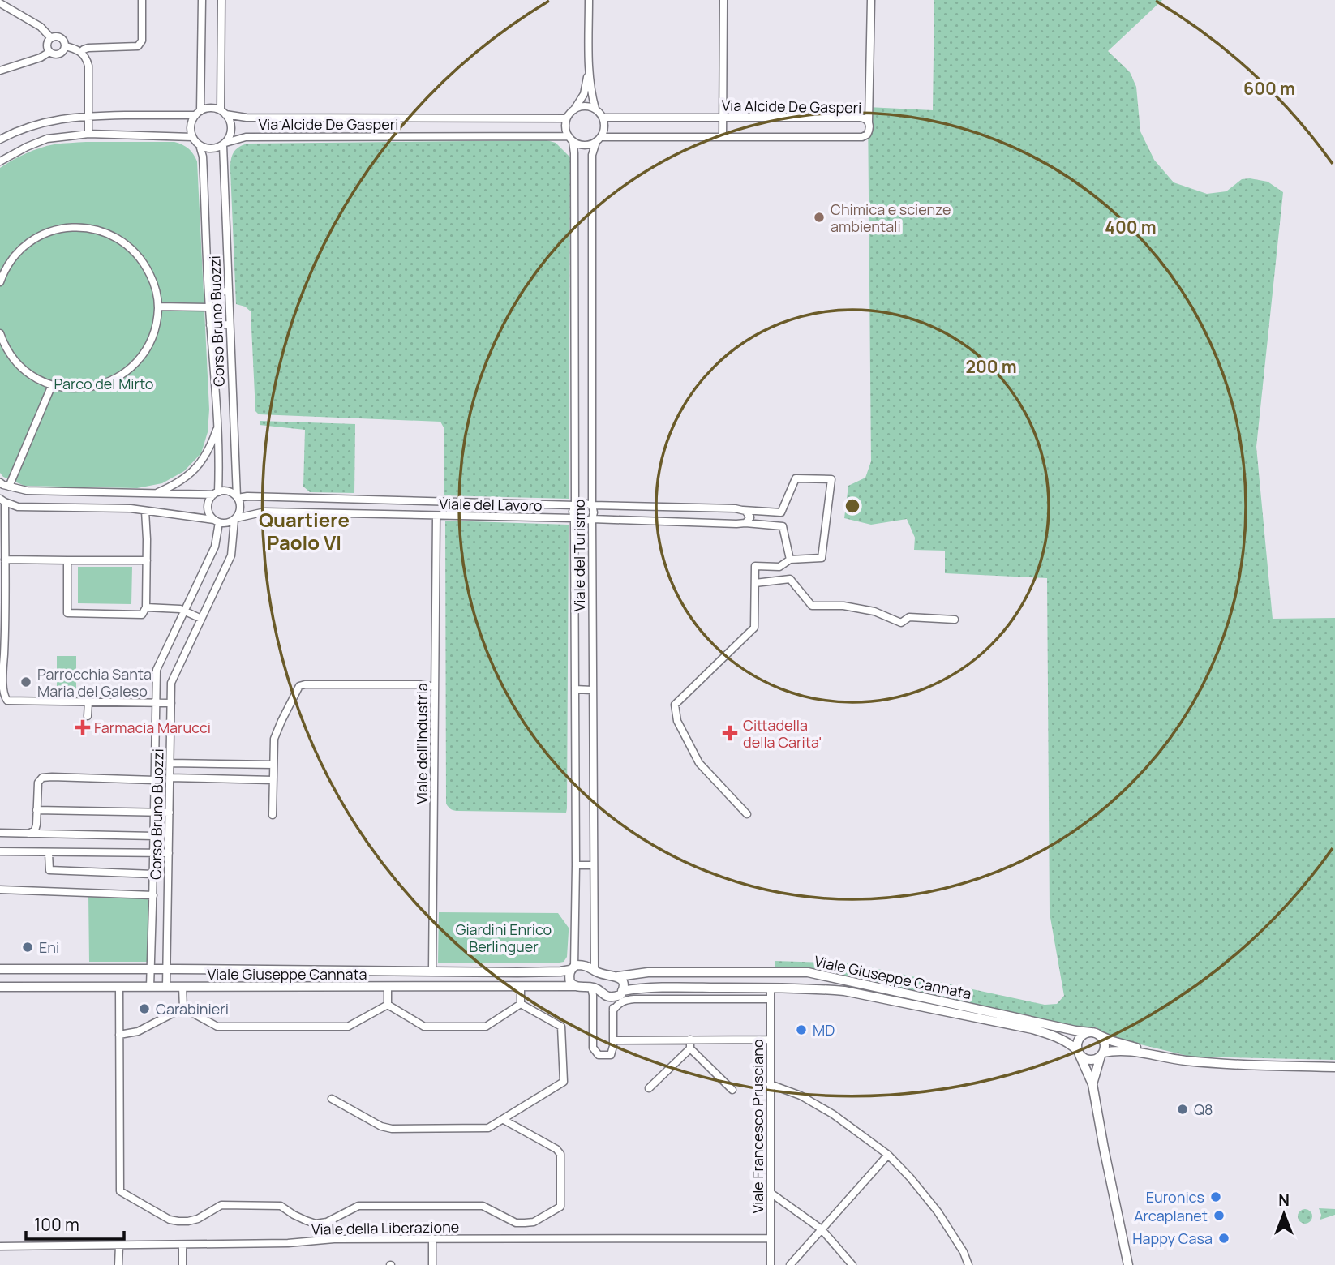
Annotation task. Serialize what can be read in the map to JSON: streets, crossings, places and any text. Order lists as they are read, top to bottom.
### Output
{
  "streets": {
    "street": [
      "Via Alcide De Gasperi",
      "Corso Bruno Buozzi",
      "Viale del Lavoro",
      "Viale del Turismo",
      "Viale dell'Industria",
      "Viale Giuseppe Cannata",
      "Viale Francesco Prusciano",
      "Viale della Liberazione"
    ]
  },
  "crossings": [
    ["Via Alcide De Gasperi", "Corso Bruno Buozzi"],
    ["Via Alcide De Gasperi", "Viale del Turismo"],
    ["Corso Bruno Buozzi", "Viale del Lavoro"],
    ["Corso Bruno Buozzi", "Viale Giuseppe Cannata"],
    ["Viale del Lavoro", "Viale del Turismo"],
    ["Viale del Lavoro", "Viale dell'Industria"],
    ["Viale del Turismo", "Viale Giuseppe Cannata"],
    ["Viale dell'Industria", "Viale Giuseppe Cannata"],
    ["Viale Giuseppe Cannata", "Viale Francesco Prusciano"],
    ["Viale Francesco Prusciano", "Viale della Liberazione"]
  ],
  "districts": ["Quartiere Paolo VI"],
  "parks": ["Parco del Mirto", "Giardini Enrico Berlinguer"],
  "places": {
    "other": [
      "Chimica e scienze ambientali",
      "Parrocchia Santa Maria del Galeso",
      "Eni",
      "Carabinieri",
      "MD",
      "Q8",
      "Euronics",
      "Arcaplanet",
      "Happy Casa"
    ],
    "health": ["Farmacia Marucci", "Cittadella della Carita'"]
  },
  "scale_bar": "100 m",
  "north": "top",
  "rings": ["600 m", "400 m", "200 m"]
}
